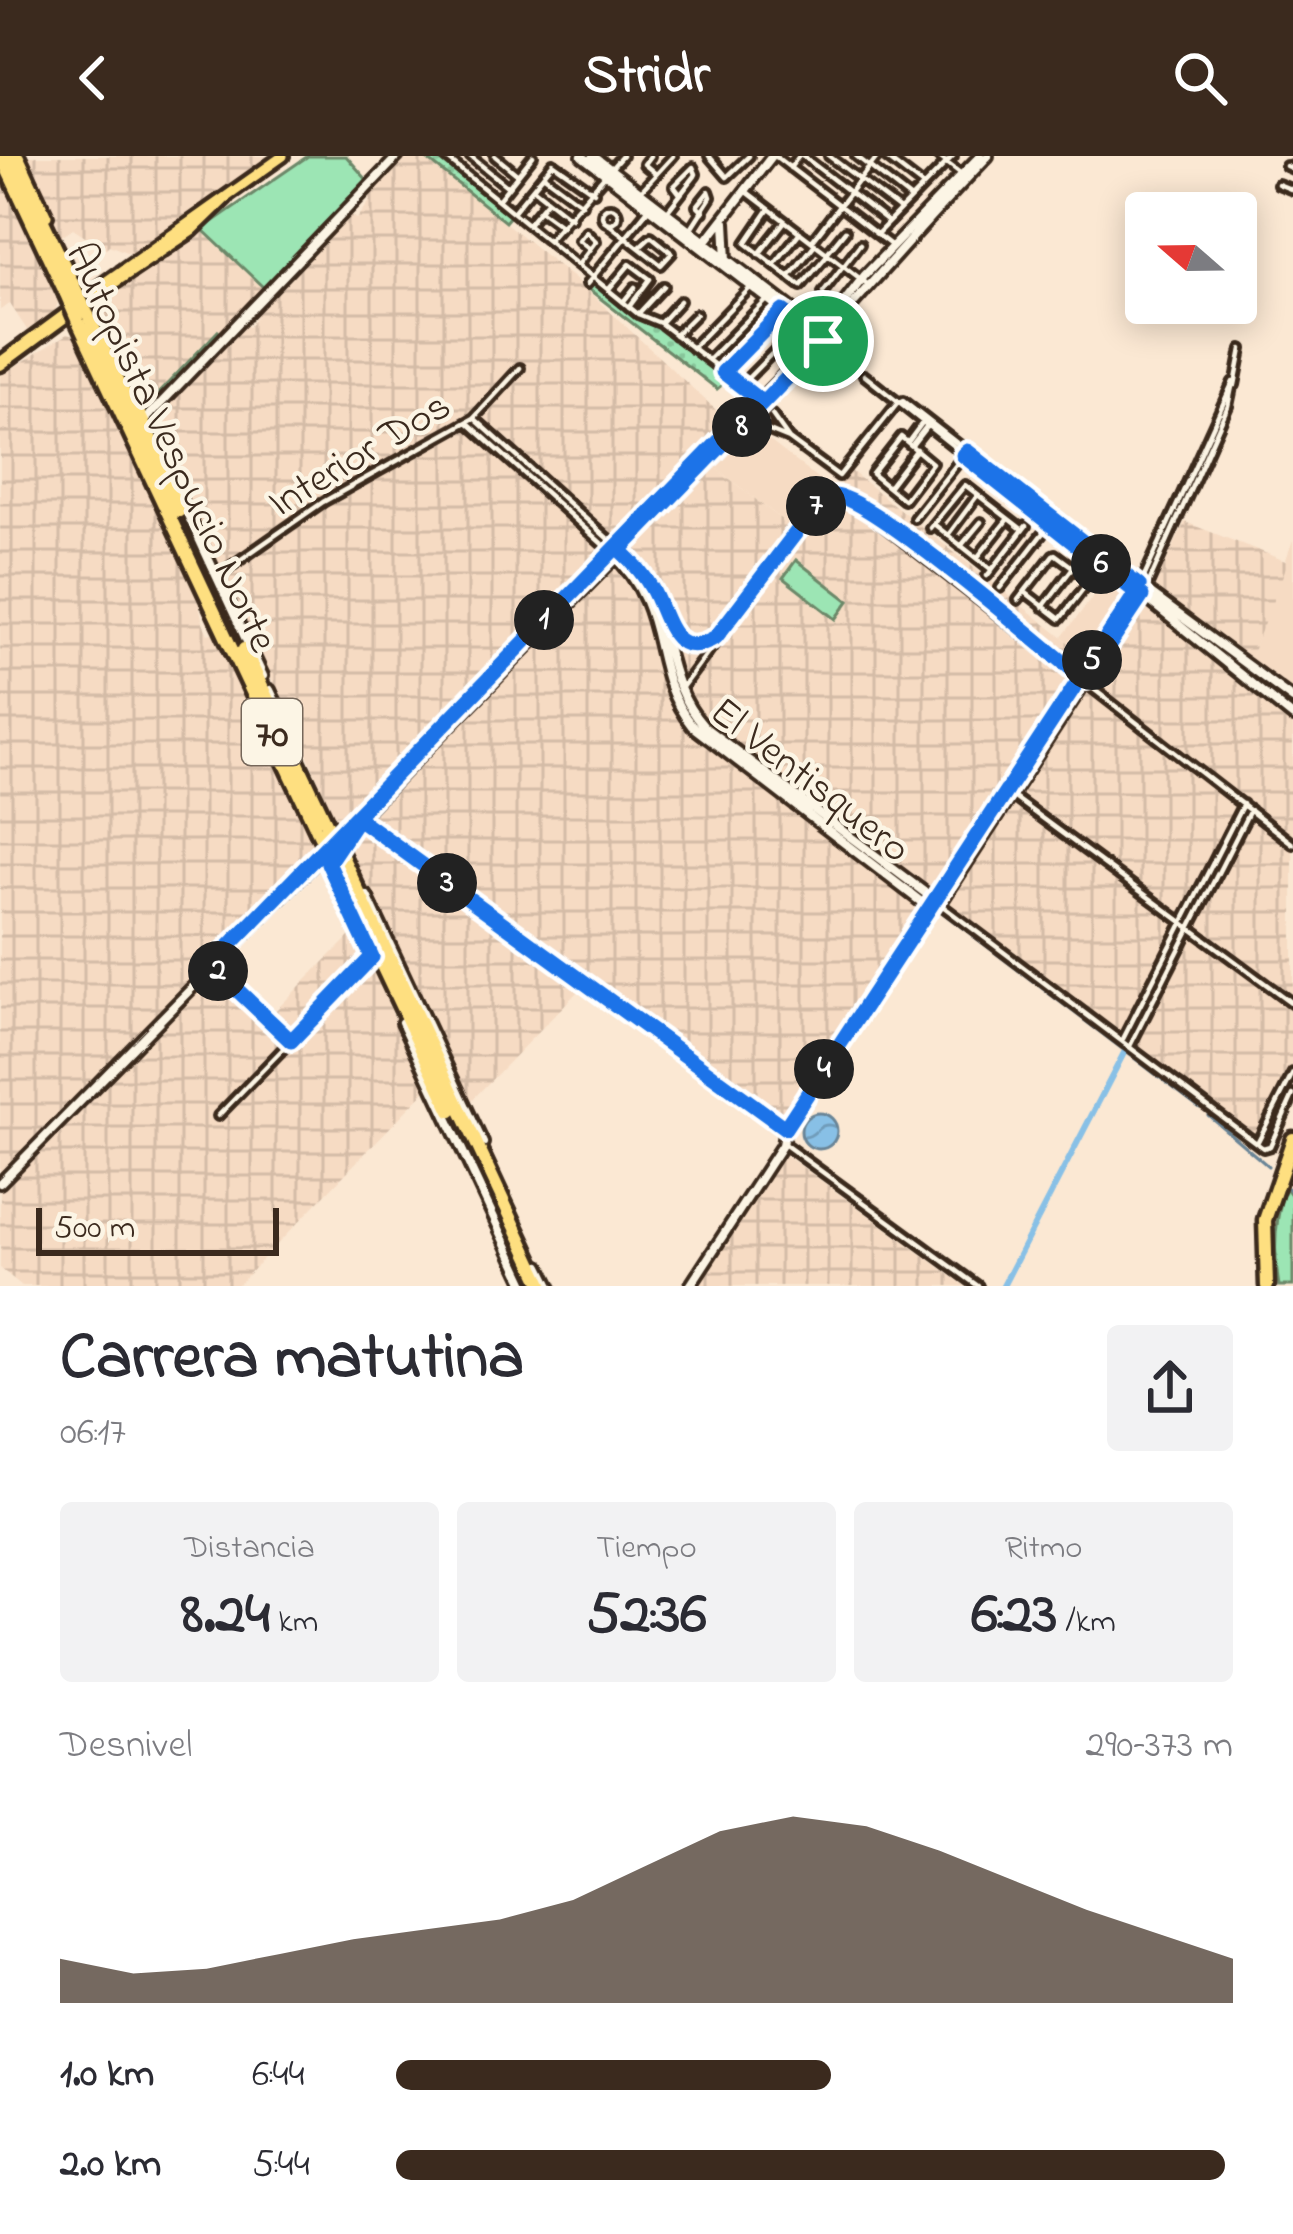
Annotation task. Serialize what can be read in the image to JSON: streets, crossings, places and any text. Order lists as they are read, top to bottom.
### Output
{
  "streets": {
    "highway": ["Autopista Vespucio Norte", "70"],
    "street": ["Interior Dos", "El Ventisquero"]
  },
  "scale_bar": "500 m",
  "north": "left",
  "page": {
    "header": "Stridr",
    "pins": [
      "8",
      "7",
      "6",
      "1",
      "5",
      "3",
      "2",
      "4"
    ],
    "scale": "500 m",
    "heading": ["Carrera matutina", "06:17"],
    "stats": [
      ["Distancia", "8.24 km"],
      ["Tiempo", "52:36"],
      ["Ritmo", "6:23 /km"]
    ],
    "chart": ["Desnivel", "290–373 m"],
    "list": [
      {
        "name": "1.0 km",
        "note": "6:44"
      },
      {
        "name": "2.0 km",
        "note": "5:44"
      }
    ]
  }
}
